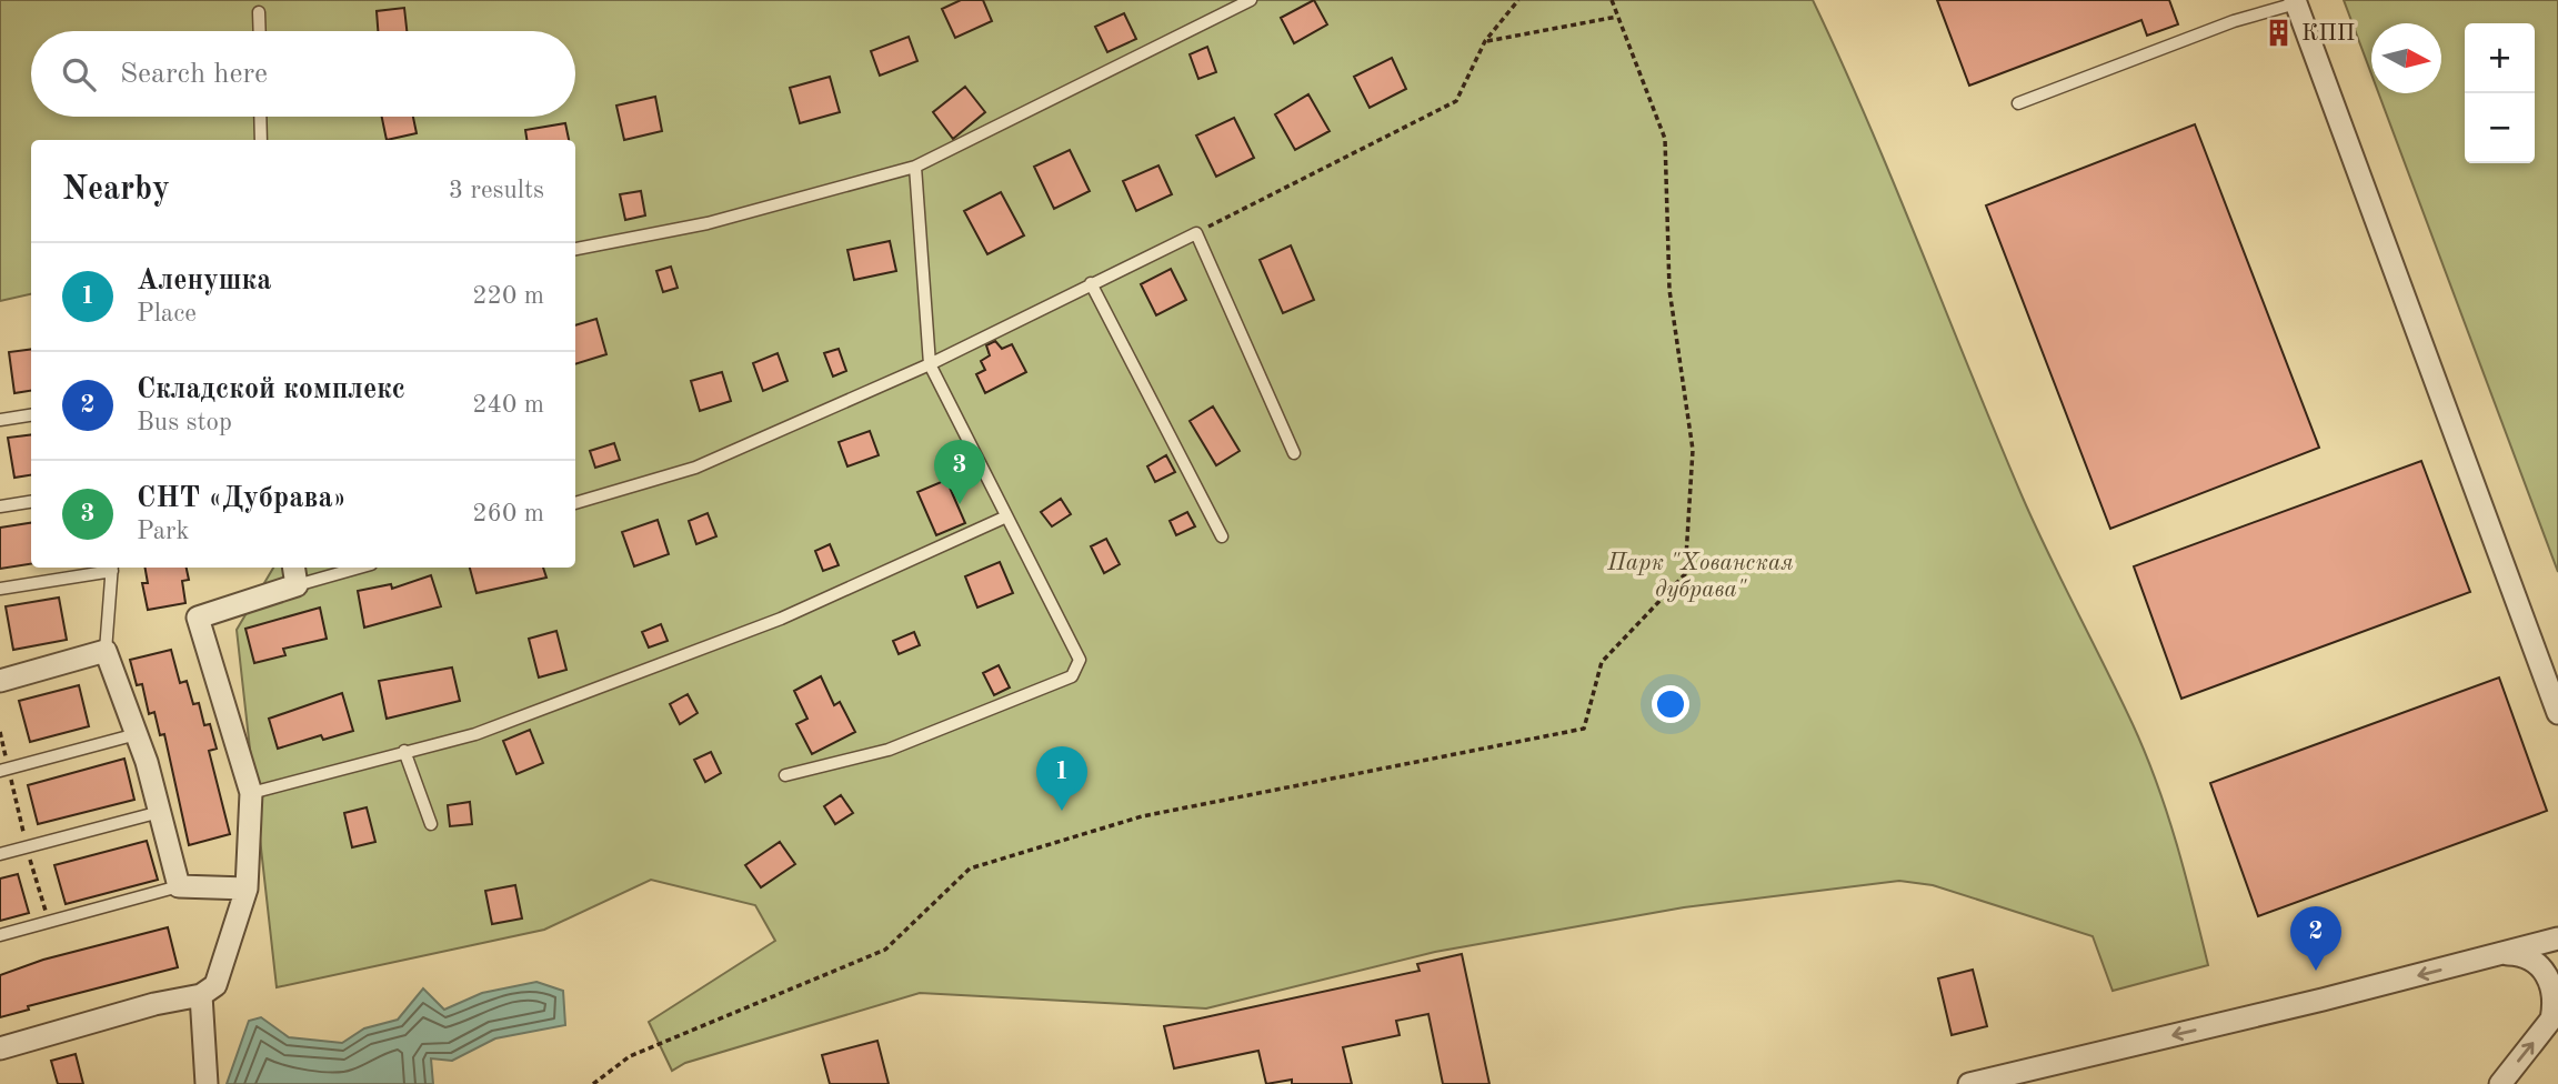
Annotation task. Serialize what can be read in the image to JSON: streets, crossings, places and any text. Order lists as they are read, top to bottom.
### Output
{
  "parks": ["Парк \"Хованская дубрава\""],
  "places": {
    "building": ["КПП"]
  },
  "north": "right",
  "page": {
    "map_buttons": ["+", "−"],
    "search": "Search here",
    "heading": ["Nearby", "3 results"],
    "list": [
      {
        "mark": "1",
        "name": "Аленушка",
        "note": "Place",
        "value": "220 m"
      },
      {
        "mark": "2",
        "name": "Складской комплекс",
        "note": "Bus stop",
        "value": "240 m"
      },
      {
        "mark": "3",
        "name": "СНТ «Дубрава»",
        "note": "Park",
        "value": "260 m"
      }
    ],
    "pins": ["3", "1", "2"]
  }
}
